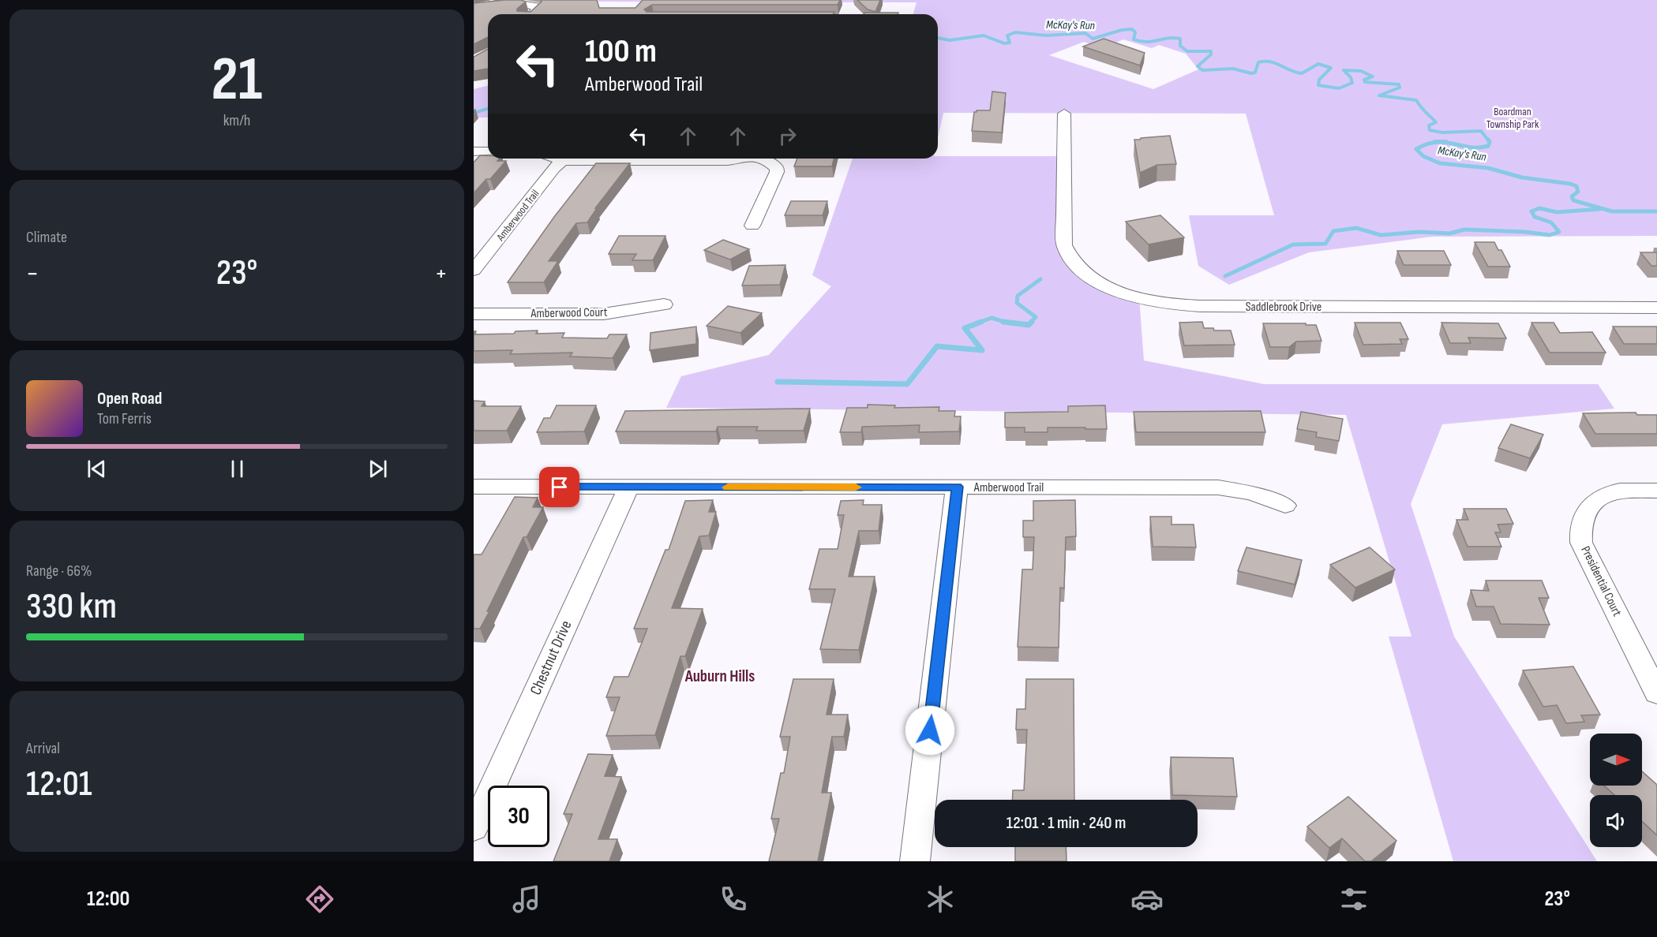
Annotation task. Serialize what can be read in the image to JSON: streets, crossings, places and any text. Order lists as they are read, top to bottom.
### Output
{
  "streets": {
    "street": [
      "Amberwood Trail",
      "Saddlebrook Drive",
      "Amberwood Court",
      "Presidential Court",
      "Chestnut Drive"
    ]
  },
  "crossings": [
    ["Amberwood Trail", "Chestnut Drive"]
  ],
  "districts": ["Auburn Hills"],
  "water": ["McKay's Run"],
  "parks": ["Boardman Township Park"],
  "north": "right",
  "page": {
    "tile": [
      ["21", "km/h"],
      "Climate",
      ["Range · 66%", "330 km"],
      ["Arrival", "12:01"]
    ],
    "turn": ["100 m", "Amberwood Trail"],
    "heat": ["−", "23°", "+"],
    "song": ["Open Road", "Tom Ferris"],
    "limit": "30",
    "trip": "12:01 · 1 min · 240 m",
    "tabs": ["12:00", "23°"]
  }
}
